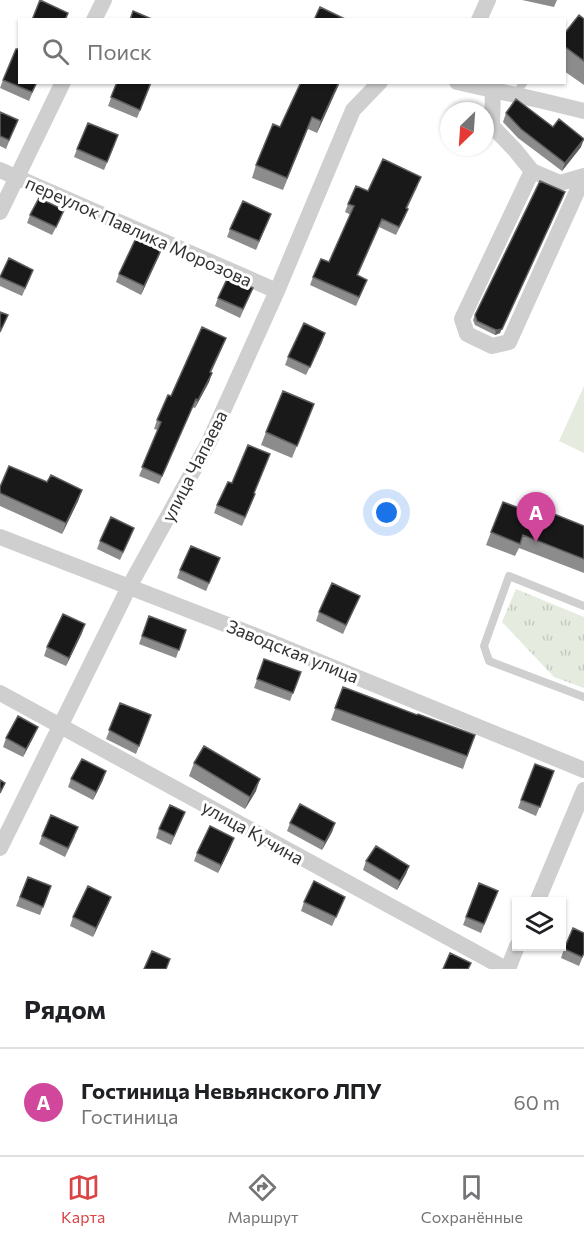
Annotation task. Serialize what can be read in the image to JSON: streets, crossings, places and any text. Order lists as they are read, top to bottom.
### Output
{
  "streets": {
    "street": [
      "переулок Павлика Морозова",
      "улица Чапаева",
      "Заводская улица",
      "улица Кучина"
    ]
  },
  "crossings": [
    ["переулок Павлика Морозова", "улица Чапаева"],
    ["улица Чапаева", "Заводская улица"],
    ["улица Чапаева", "улица Кучина"]
  ],
  "north": "bottom left",
  "page": {
    "search": "Поиск",
    "pins": "A",
    "heading": "Рядом",
    "list": [
      {
        "mark": "A",
        "name": "Гостиница Невьянского ЛПУ",
        "note": "Гостиница",
        "value": "60 m"
      }
    ],
    "nav": ["Карта", "Маршрут", "Сохранённые"]
  }
}
